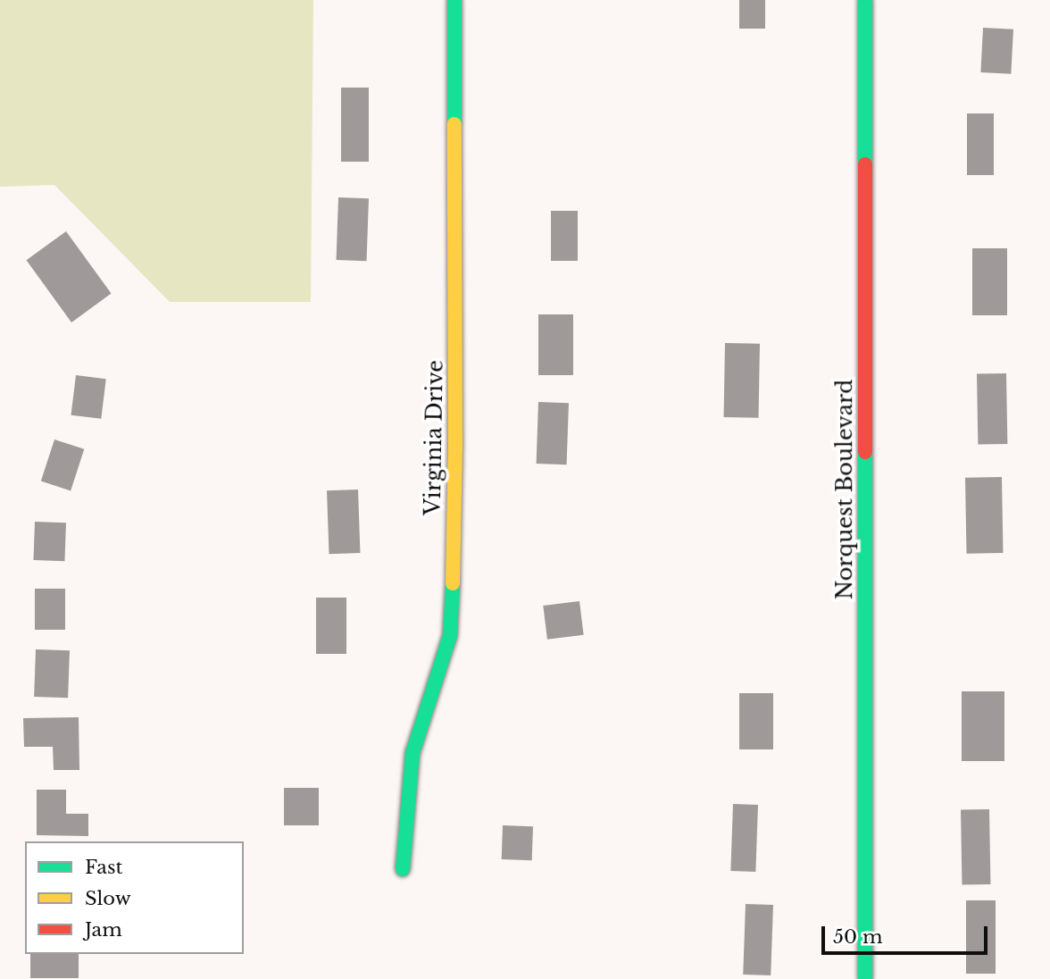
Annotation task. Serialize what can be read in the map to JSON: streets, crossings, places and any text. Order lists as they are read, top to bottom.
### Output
{
  "streets": {
    "street": ["Virginia Drive", "Norquest Boulevard"]
  },
  "legend": ["Fast", "Slow", "Jam"],
  "scale_bar": "50 m"
}
